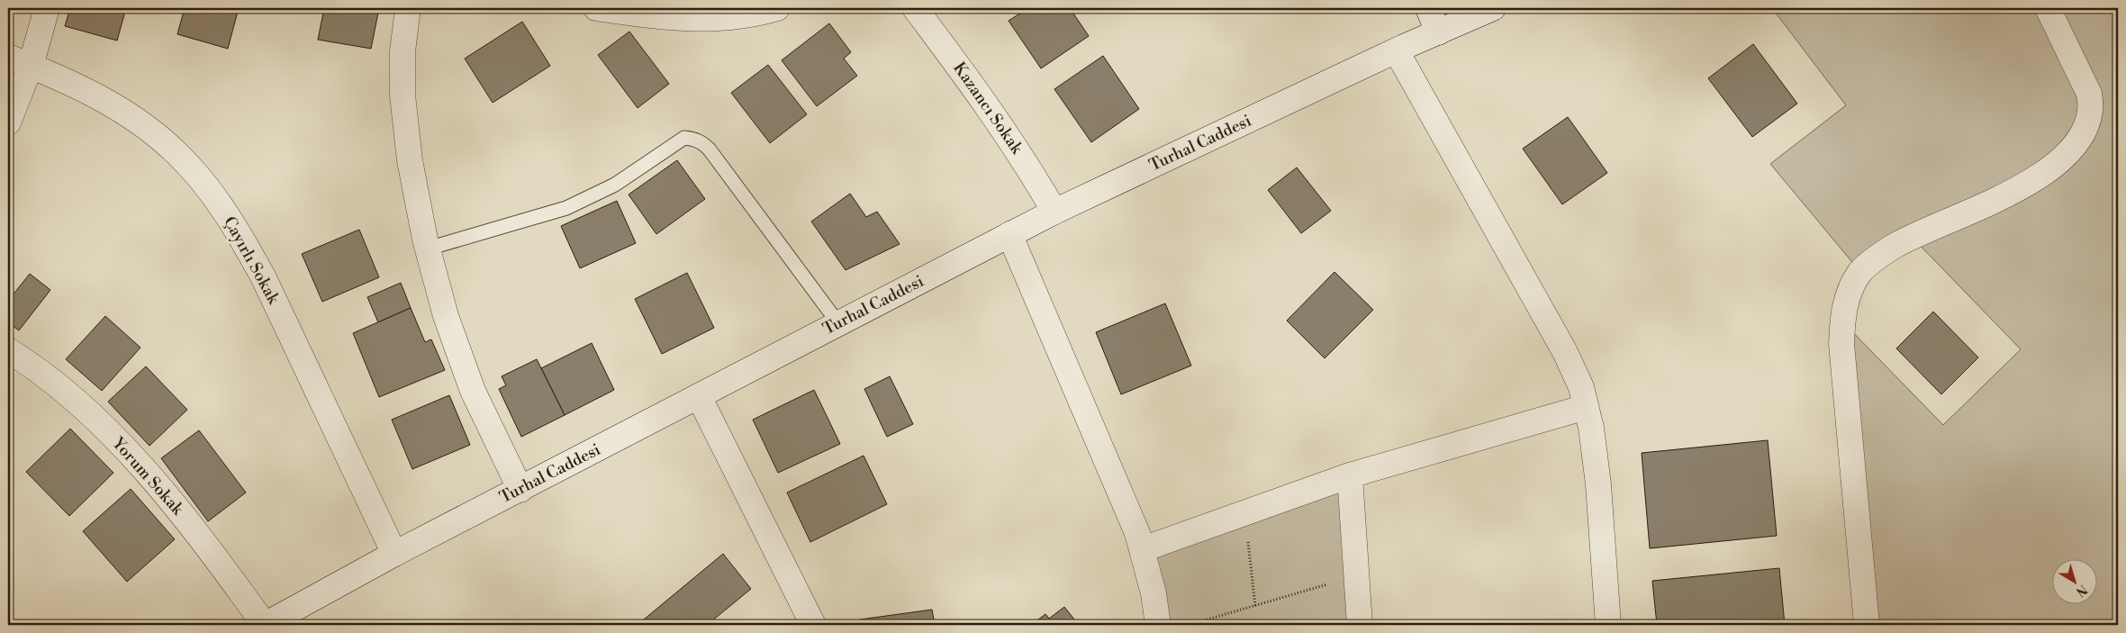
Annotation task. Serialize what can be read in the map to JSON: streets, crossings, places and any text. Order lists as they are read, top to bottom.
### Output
{
  "streets": {
    "street": [
      "Kazancı Sokak",
      "Turhal Caddesi",
      "Çayırlı Sokak",
      "Yorum Sokak"
    ]
  },
  "crossings": [
    ["Kazancı Sokak", "Turhal Caddesi"],
    ["Turhal Caddesi", "Çayırlı Sokak"],
    ["Turhal Caddesi", "Yorum Sokak"]
  ],
  "north": "bottom right"
}
